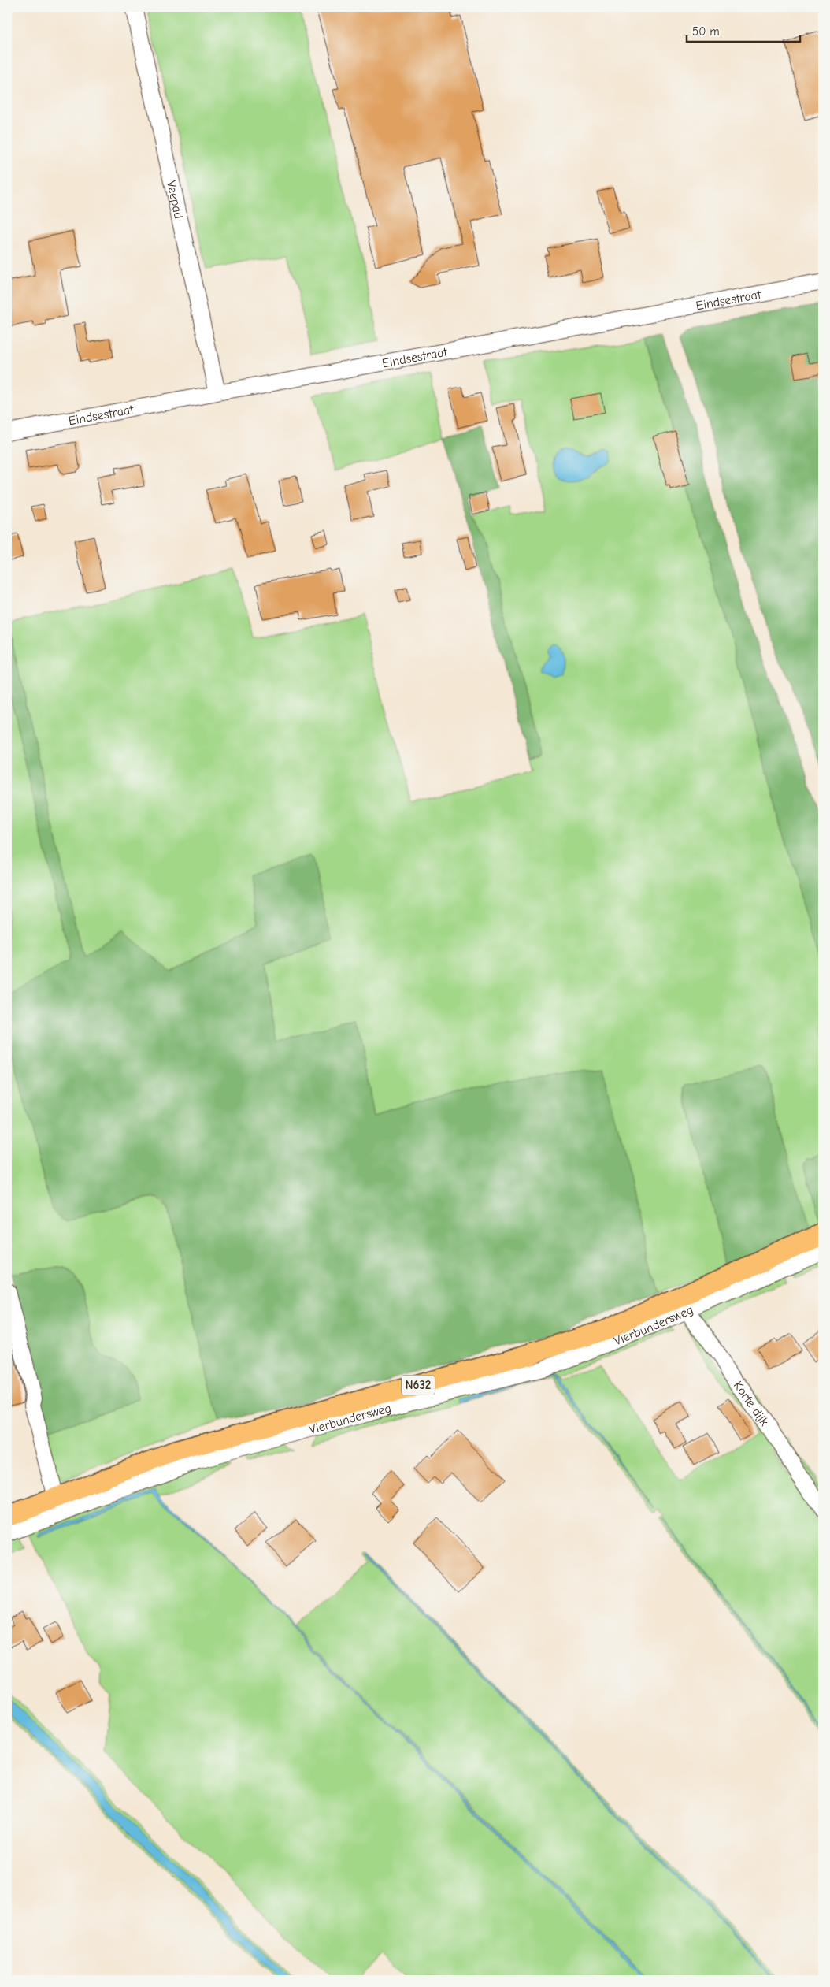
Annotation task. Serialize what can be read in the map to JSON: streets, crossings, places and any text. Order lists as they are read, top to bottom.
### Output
{
  "streets": {
    "main road": ["Vierbundersweg", "N632"],
    "street": ["Veepad", "Eindsestraat", "Korte dijk"]
  },
  "crossings": [
    ["Veepad", "Eindsestraat"],
    ["Vierbundersweg", "Korte dijk"]
  ],
  "scale_bar": "50 m"
}
